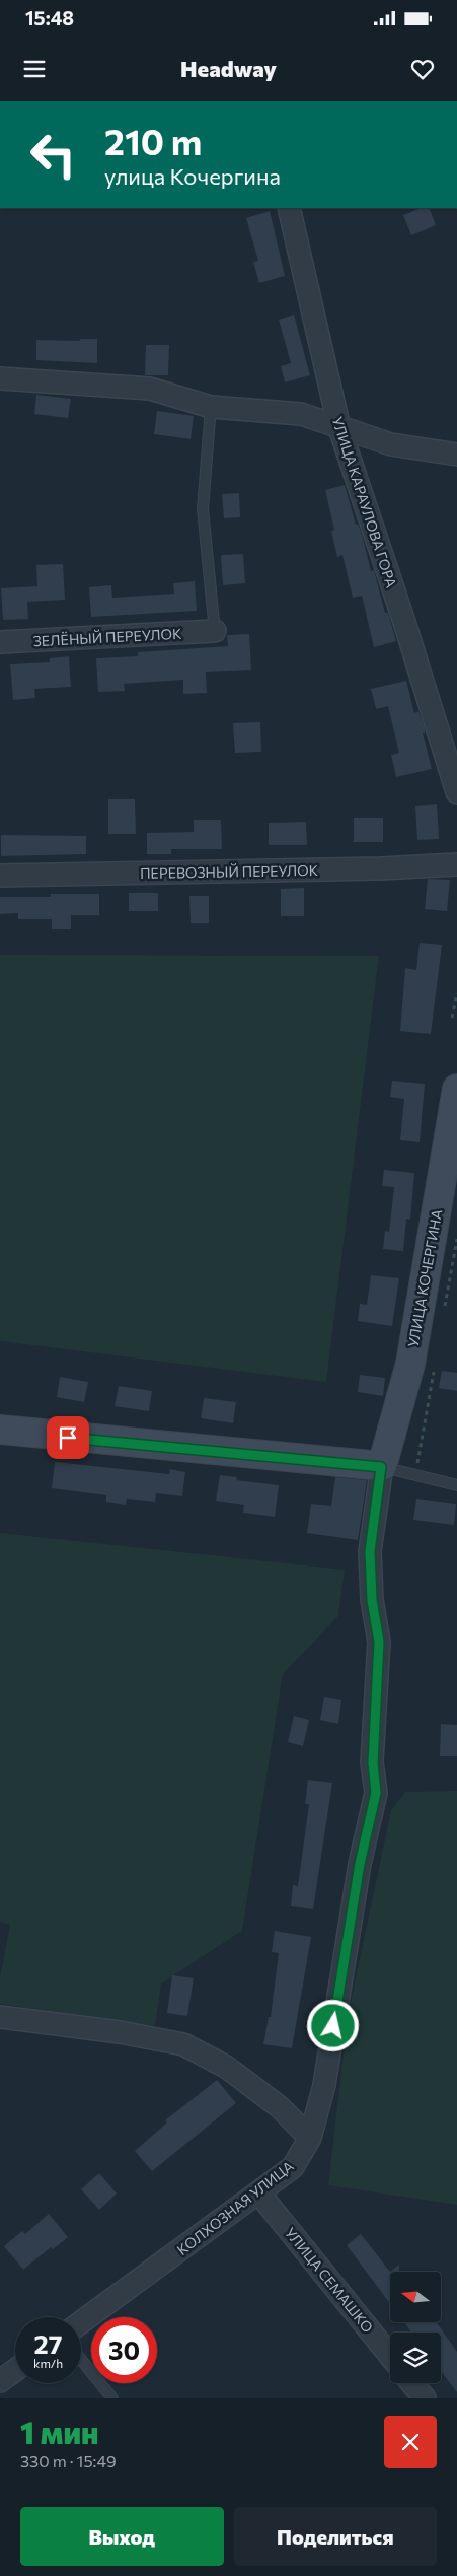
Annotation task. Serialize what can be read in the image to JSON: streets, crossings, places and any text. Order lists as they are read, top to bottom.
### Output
{
  "streets": {
    "main road": ["УЛИЦА КОЧЕРГИНА"],
    "street": [
      "УЛИЦА КАРАУЛОВА ГОРА",
      "ЗЕЛЁНЫЙ ПЕРЕУЛОК",
      "ПЕРЕВОЗНЫЙ ПЕРЕУЛОК",
      "КОЛХОЗНАЯ УЛИЦА",
      "УЛИЦА СЕМАШКО"
    ]
  },
  "crossings": [
    ["УЛИЦА КОЧЕРГИНА", "КОЛХОЗНАЯ УЛИЦА"],
    ["КОЛХОЗНАЯ УЛИЦА", "УЛИЦА СЕМАШКО"]
  ],
  "north": "left",
  "page": {
    "status": "15:48",
    "header": "Headway",
    "turn": ["210 m", "улица Кочергина"],
    "speed": "27 km/h",
    "limit": "30",
    "heading": ["1 мин", "330 m · 15:49"],
    "buttons": ["Выход", "Поделиться"]
  }
}
